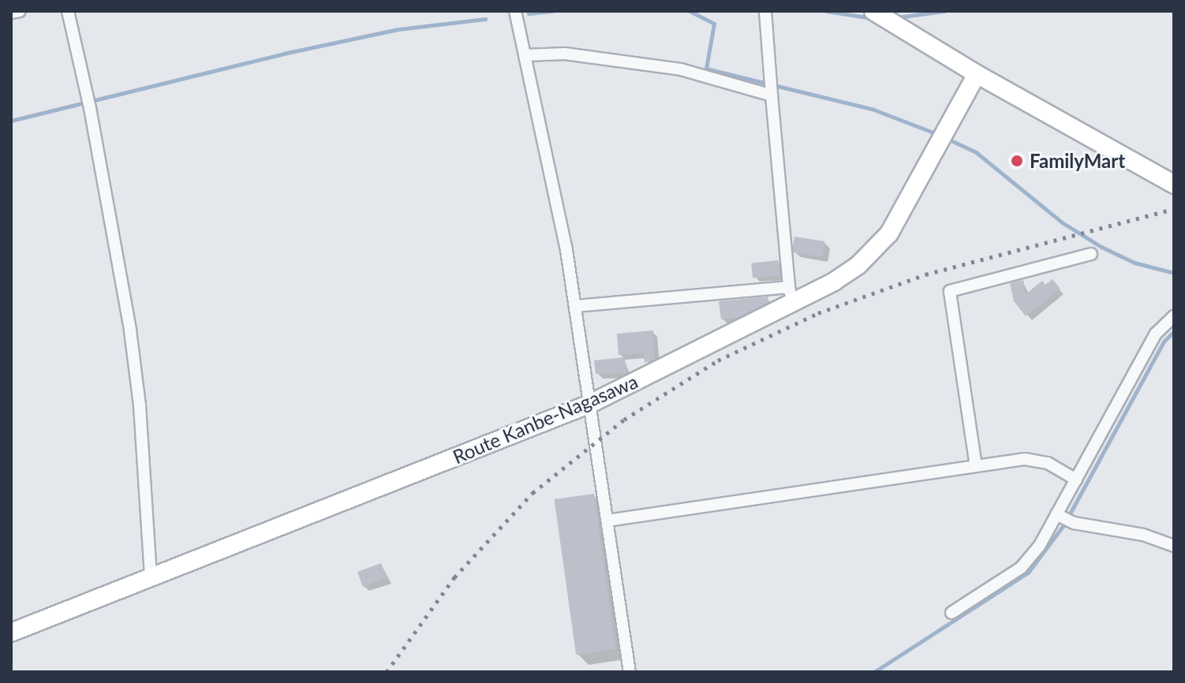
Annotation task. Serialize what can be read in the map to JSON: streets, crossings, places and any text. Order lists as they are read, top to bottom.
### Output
{
  "streets": {
    "main road": ["Route Kanbe-Nagasawa"]
  },
  "places": ["FamilyMart"]
}
